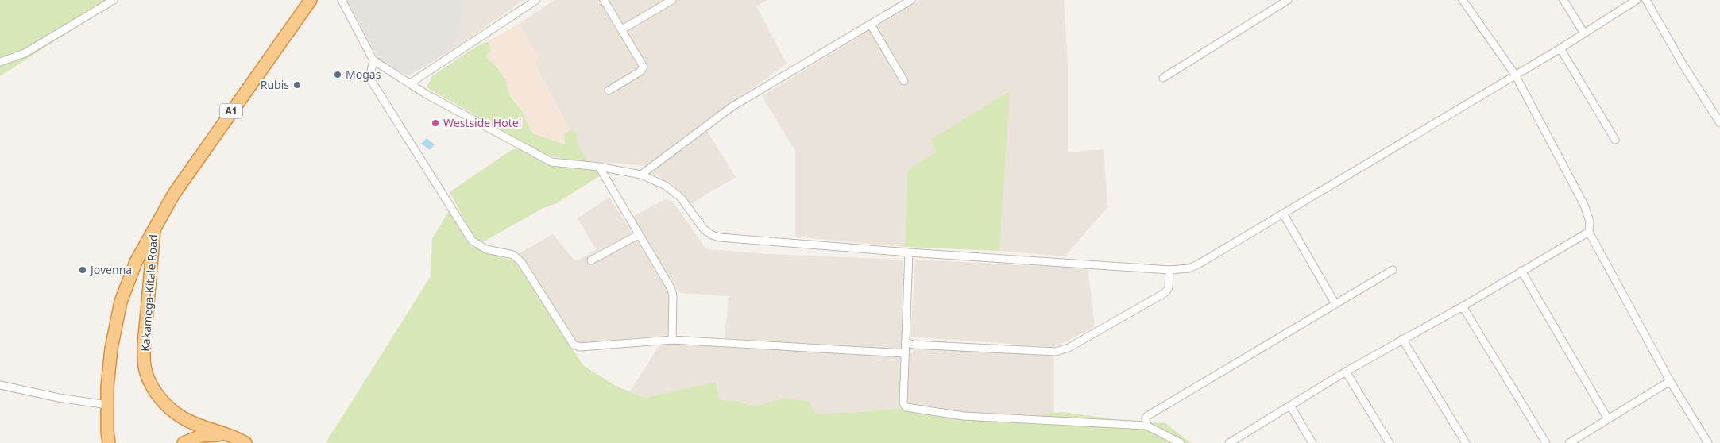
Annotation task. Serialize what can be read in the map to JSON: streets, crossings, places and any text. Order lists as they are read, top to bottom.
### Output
{
  "streets": {
    "highway": ["A1", "Kakamega-Kitale Road"]
  },
  "places": [
    "Mogas",
    "Rubis",
    "Westside Hotel",
    "Jovenna"
  ]
}
